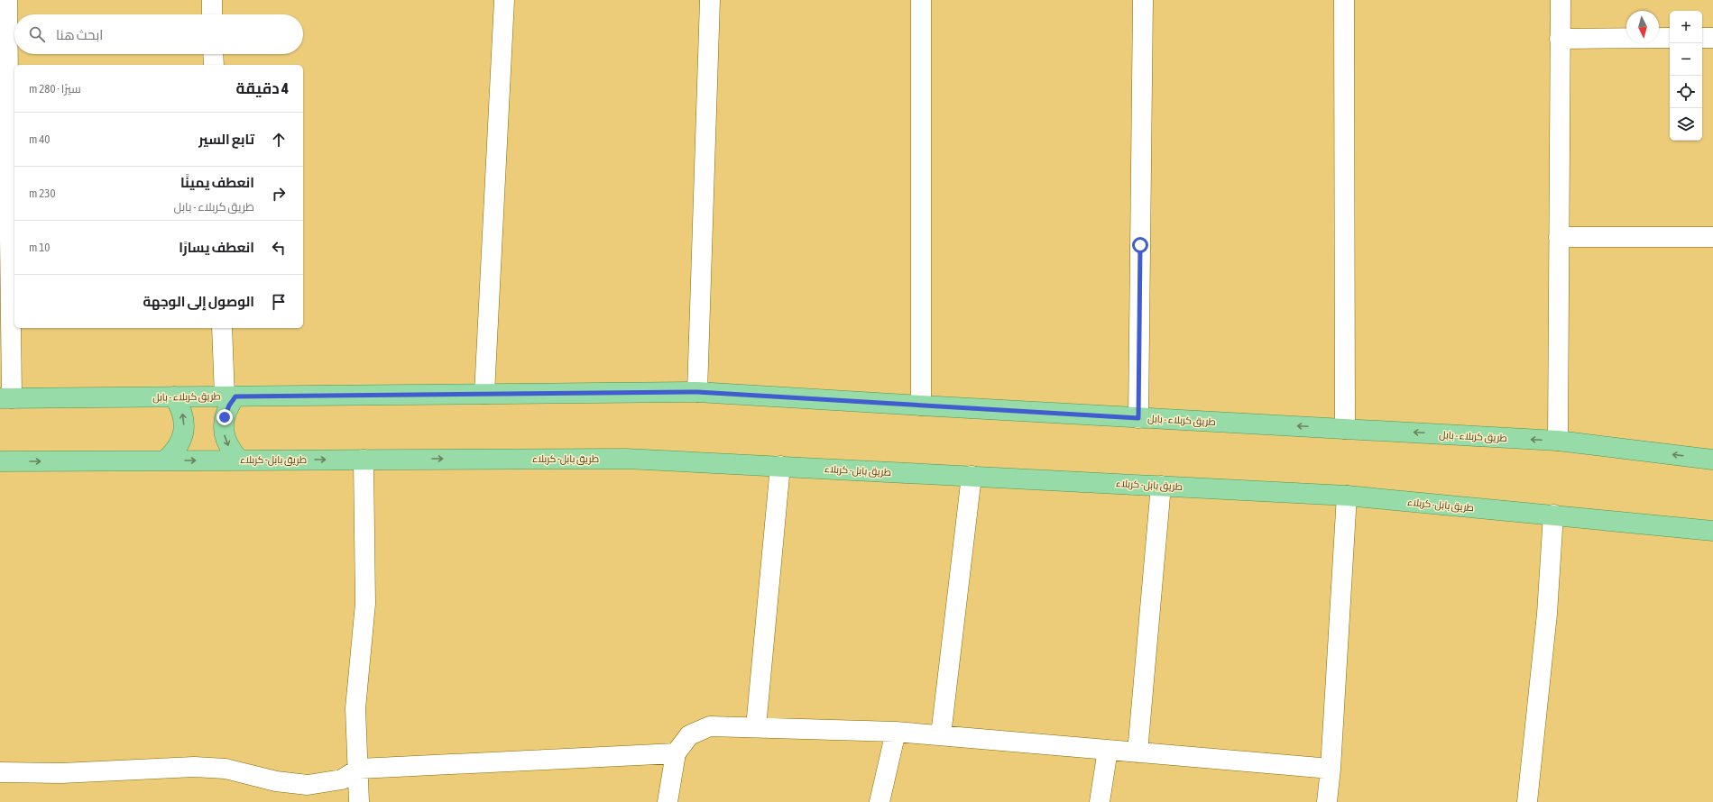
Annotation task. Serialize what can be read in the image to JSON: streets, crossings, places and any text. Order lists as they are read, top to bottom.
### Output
{
  "streets": {
    "main road": ["طريق كربلاء - بابل", "طريق بابل- كربلاء"]
  },
  "one_way": ["طريق بابل- كربلاء"],
  "north": "bottom",
  "page": {
    "map_buttons": ["+", "−"],
    "search": "ابحث هنا",
    "heading": ["4 دقيقة", "سيرًا · 280 m"],
    "list": [
      ["تابع السير", "40 m"],
      ["انعطف يمينًا", "طريق كربلاء - بابل", "230 m"],
      ["انعطف يسارًا", "10 m"],
      "الوصول إلى الوجهة"
    ]
  }
}
